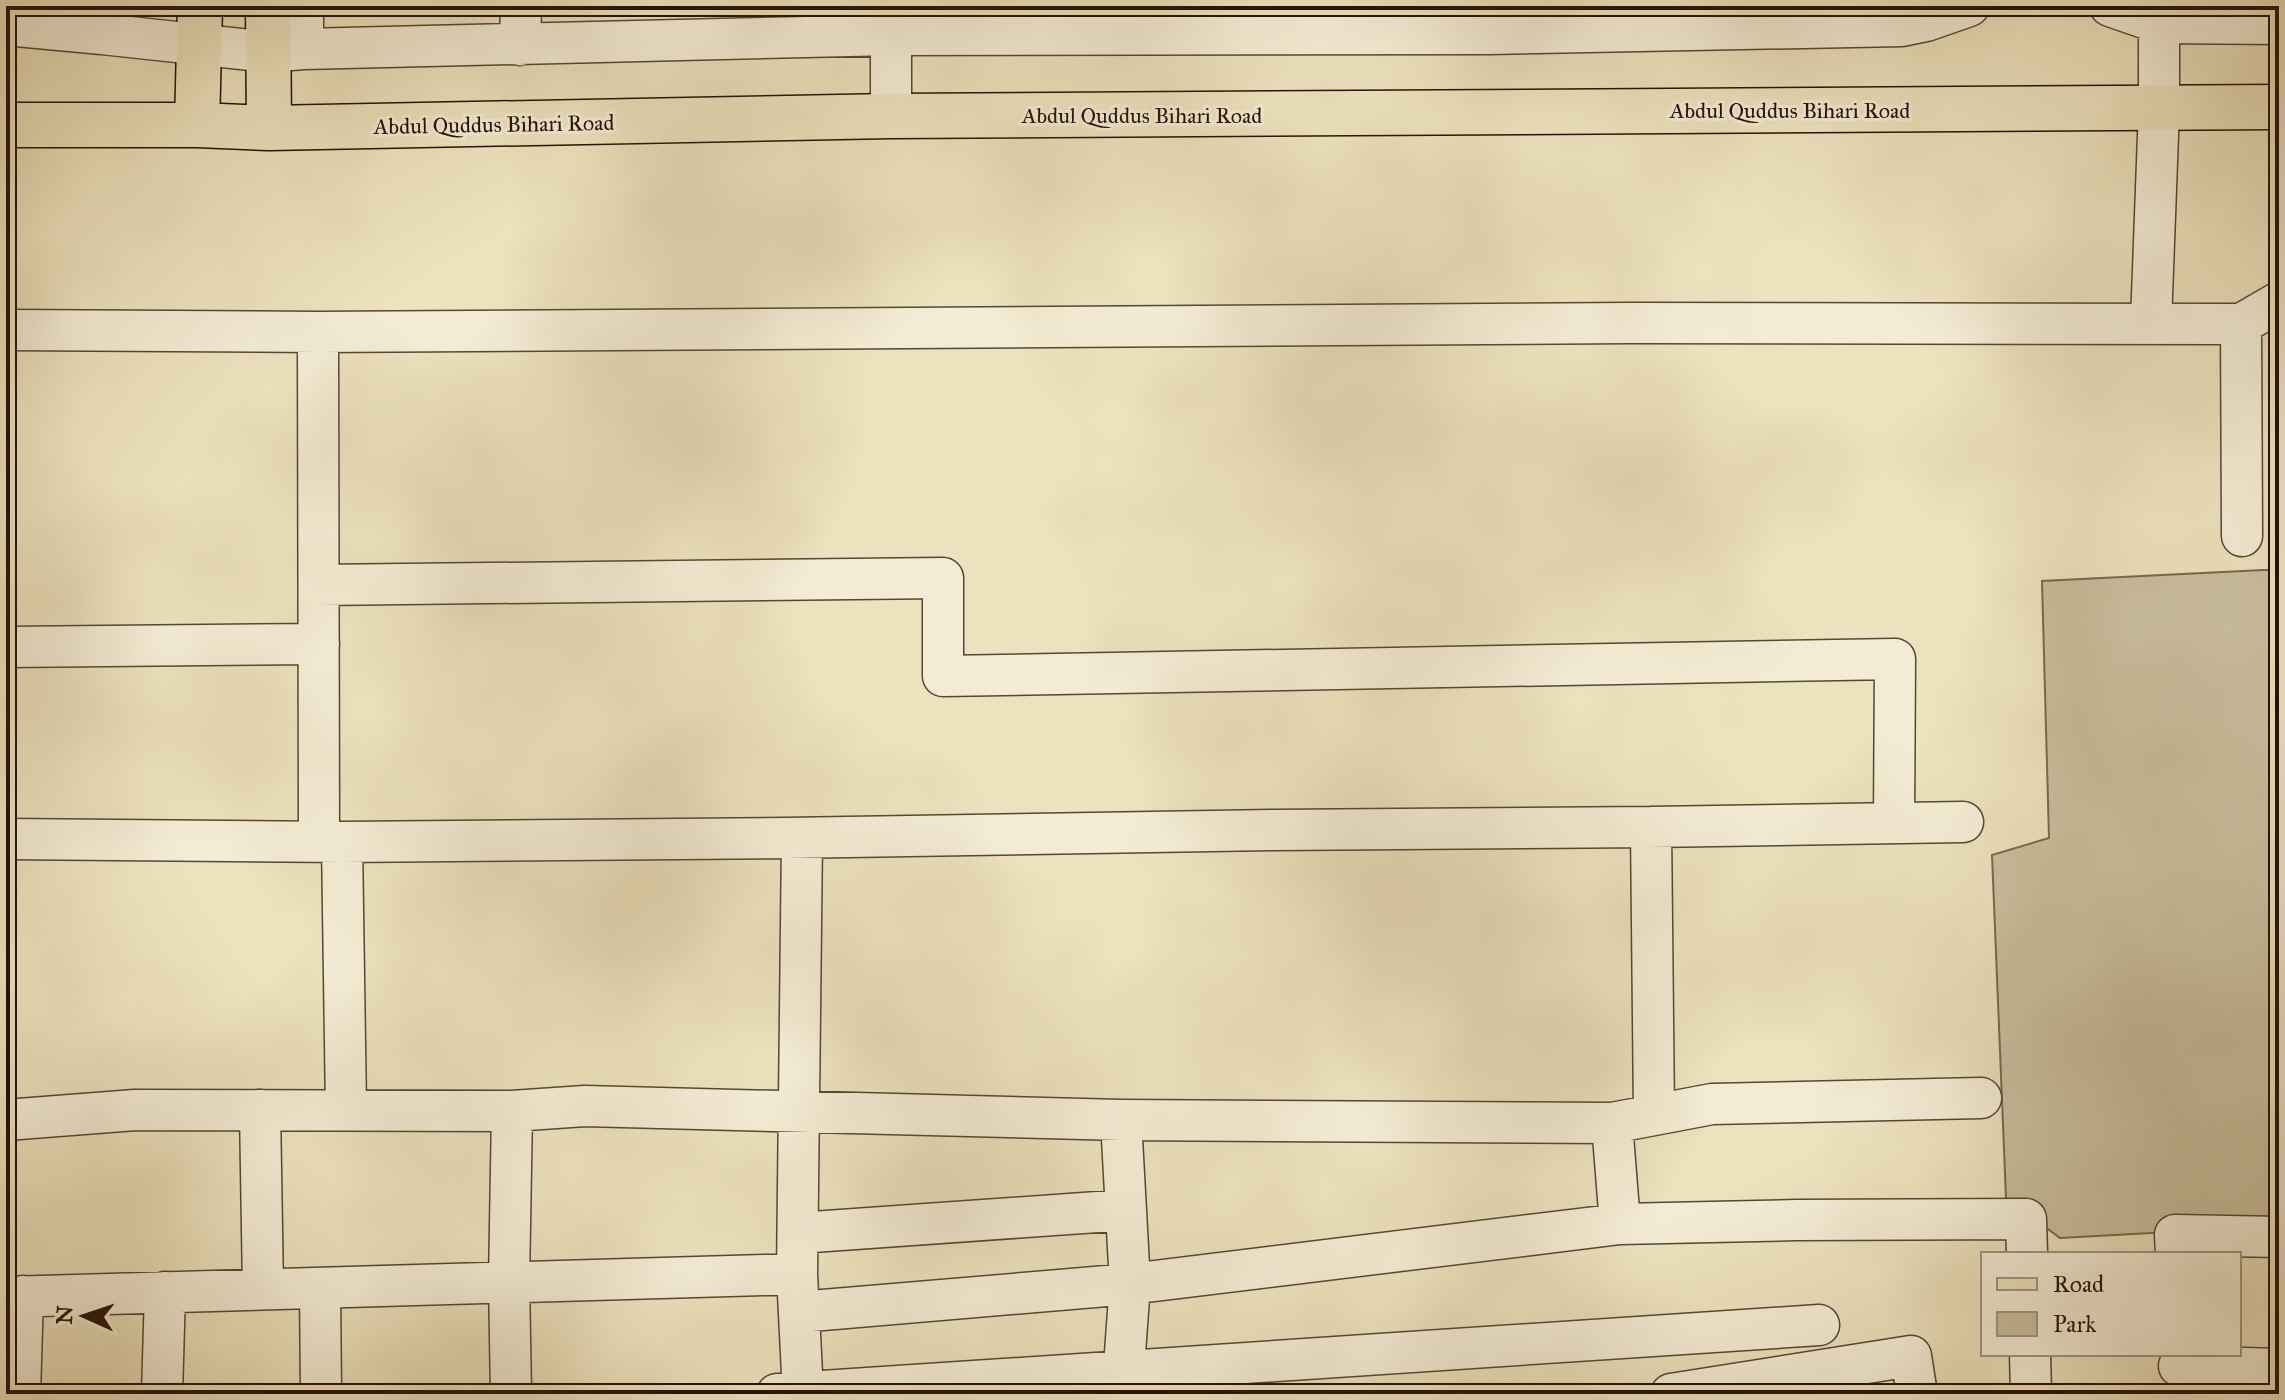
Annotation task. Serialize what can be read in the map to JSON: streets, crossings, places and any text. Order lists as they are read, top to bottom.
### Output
{
  "streets": {
    "main road": ["Abdul Quddus Bihari Road"]
  },
  "legend": ["Road", "Park"],
  "north": "left"
}
